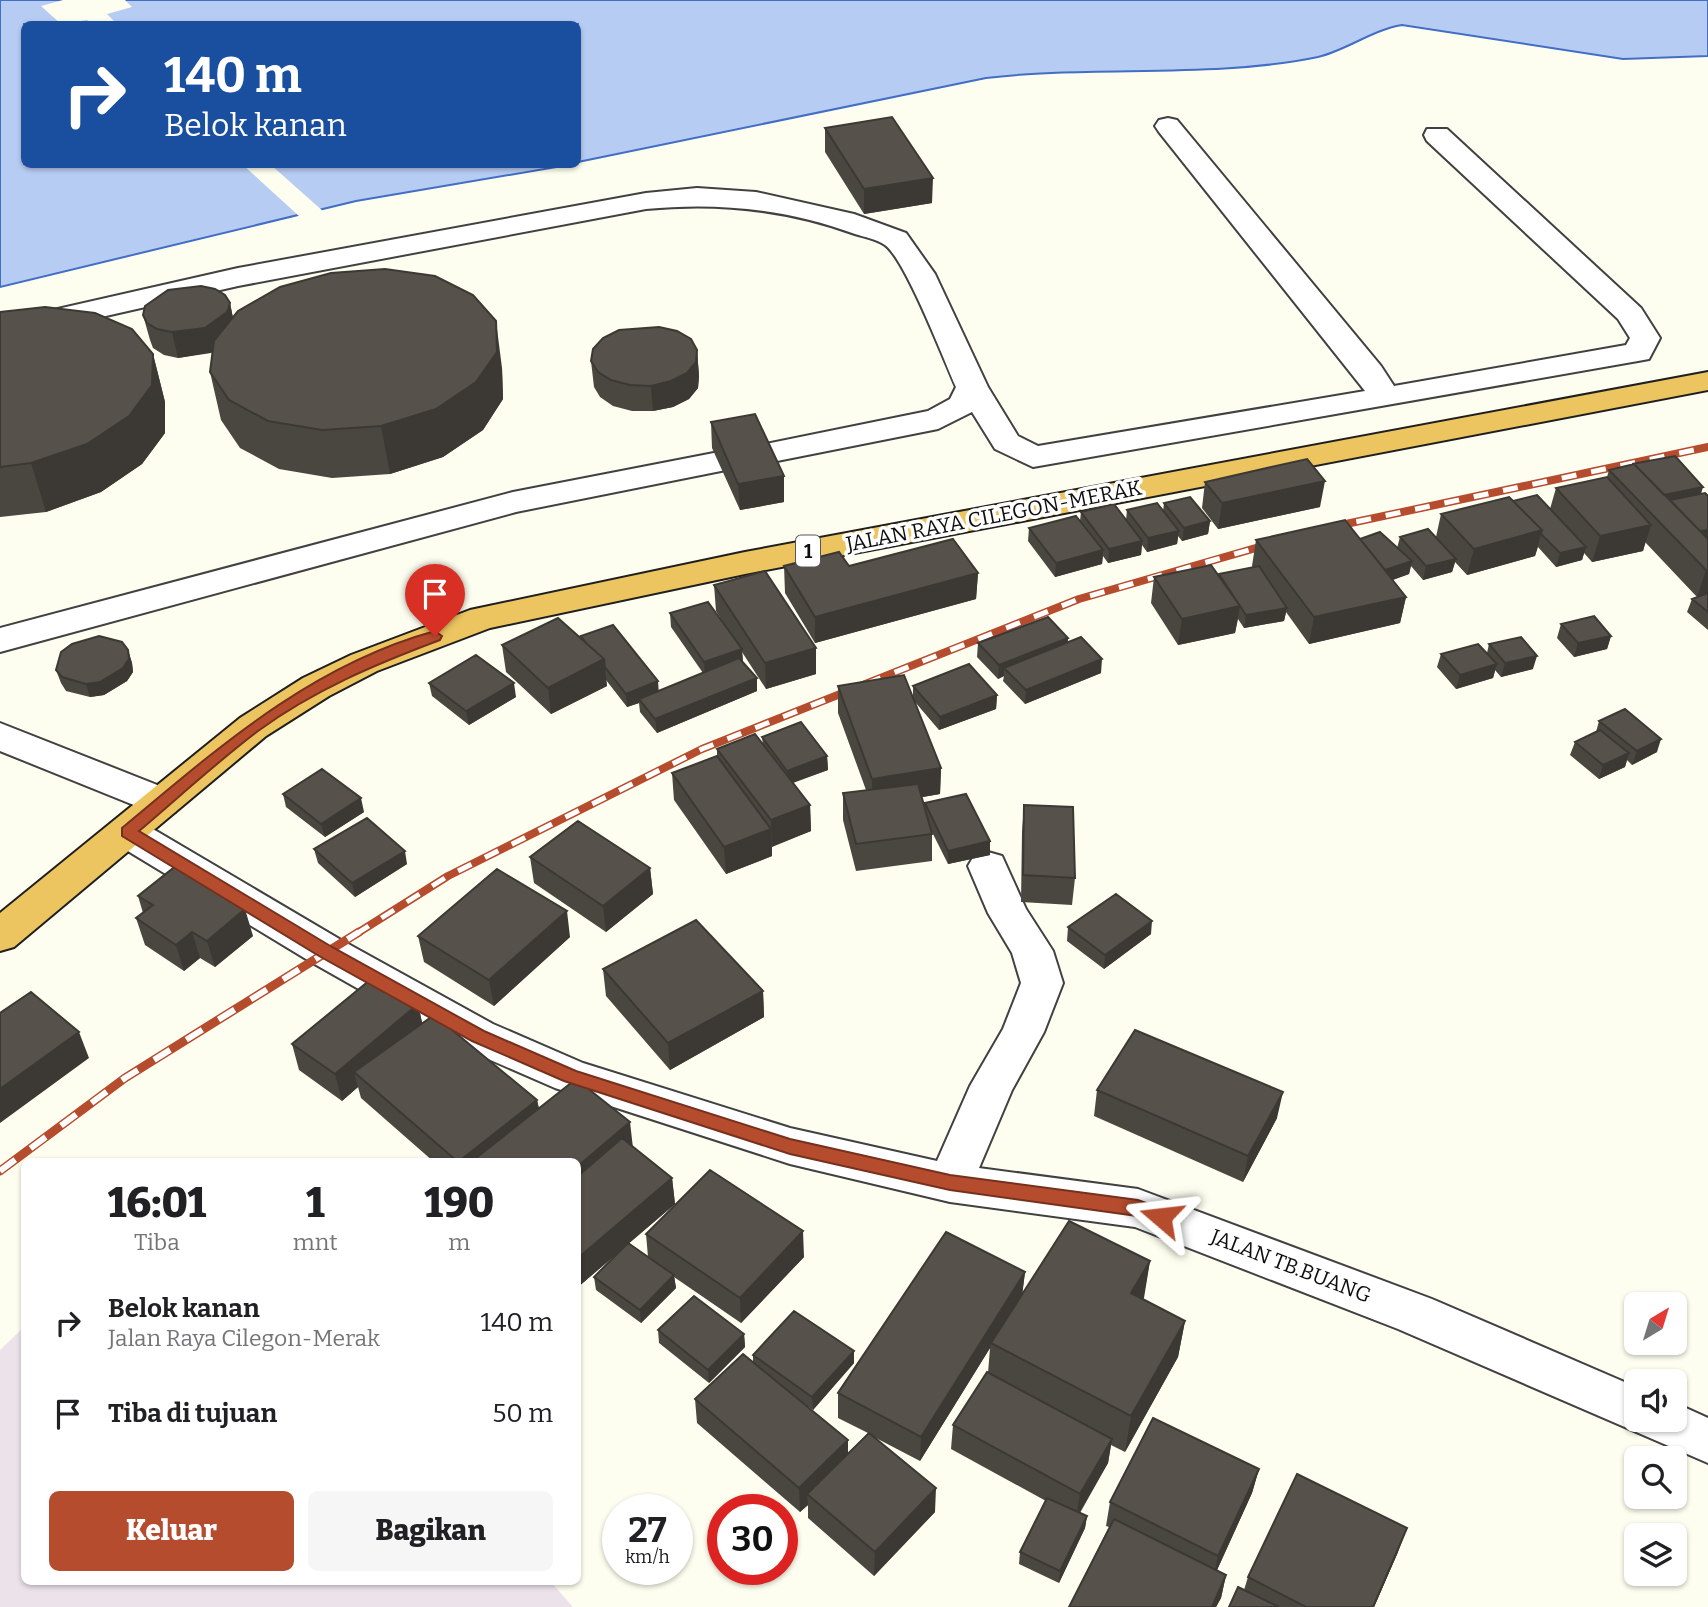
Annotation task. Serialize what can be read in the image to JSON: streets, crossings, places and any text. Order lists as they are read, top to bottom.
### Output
{
  "streets": {
    "highway": ["JALAN RAYA CILEGON-MERAK", "1"],
    "street": ["JALAN TB.BUANG"]
  },
  "crossings": [
    ["JALAN RAYA CILEGON-MERAK", "JALAN TB.BUANG"]
  ],
  "north": "top right",
  "page": {
    "turn": ["140 m", "Belok kanan"],
    "eta": [
      "16:01",
      "Tiba",
      "1",
      "mnt",
      "190",
      "m"
    ],
    "list": [
      {
        "name": "Belok kanan",
        "note": "Jalan Raya Cilegon-Merak",
        "value": "140 m"
      },
      {
        "name": "Tiba di tujuan",
        "value": "50 m"
      }
    ],
    "buttons": ["Keluar", "Bagikan"],
    "speed": "27 km/h",
    "limit": "30"
  }
}
